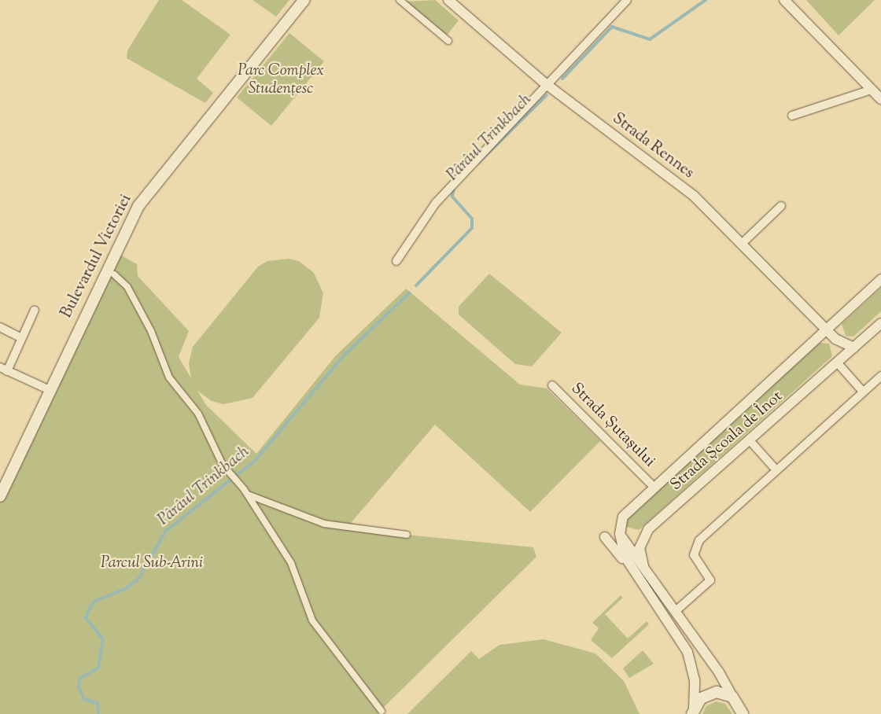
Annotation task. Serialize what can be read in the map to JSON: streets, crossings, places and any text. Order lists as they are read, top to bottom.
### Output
{
  "streets": {
    "main road": ["Bulevardul Victoriei"],
    "street": ["Strada Rennes", "Strada Șutașului", "Strada Școala de Înot"]
  },
  "crossings": [
    ["Strada Rennes", "Strada Școala de Înot"],
    ["Strada Șutașului", "Strada Școala de Înot"]
  ],
  "water": ["Pârâul Trinkbach"],
  "parks": ["Parc Complex Studențesc", "Parcul Sub-Arini"]
}
